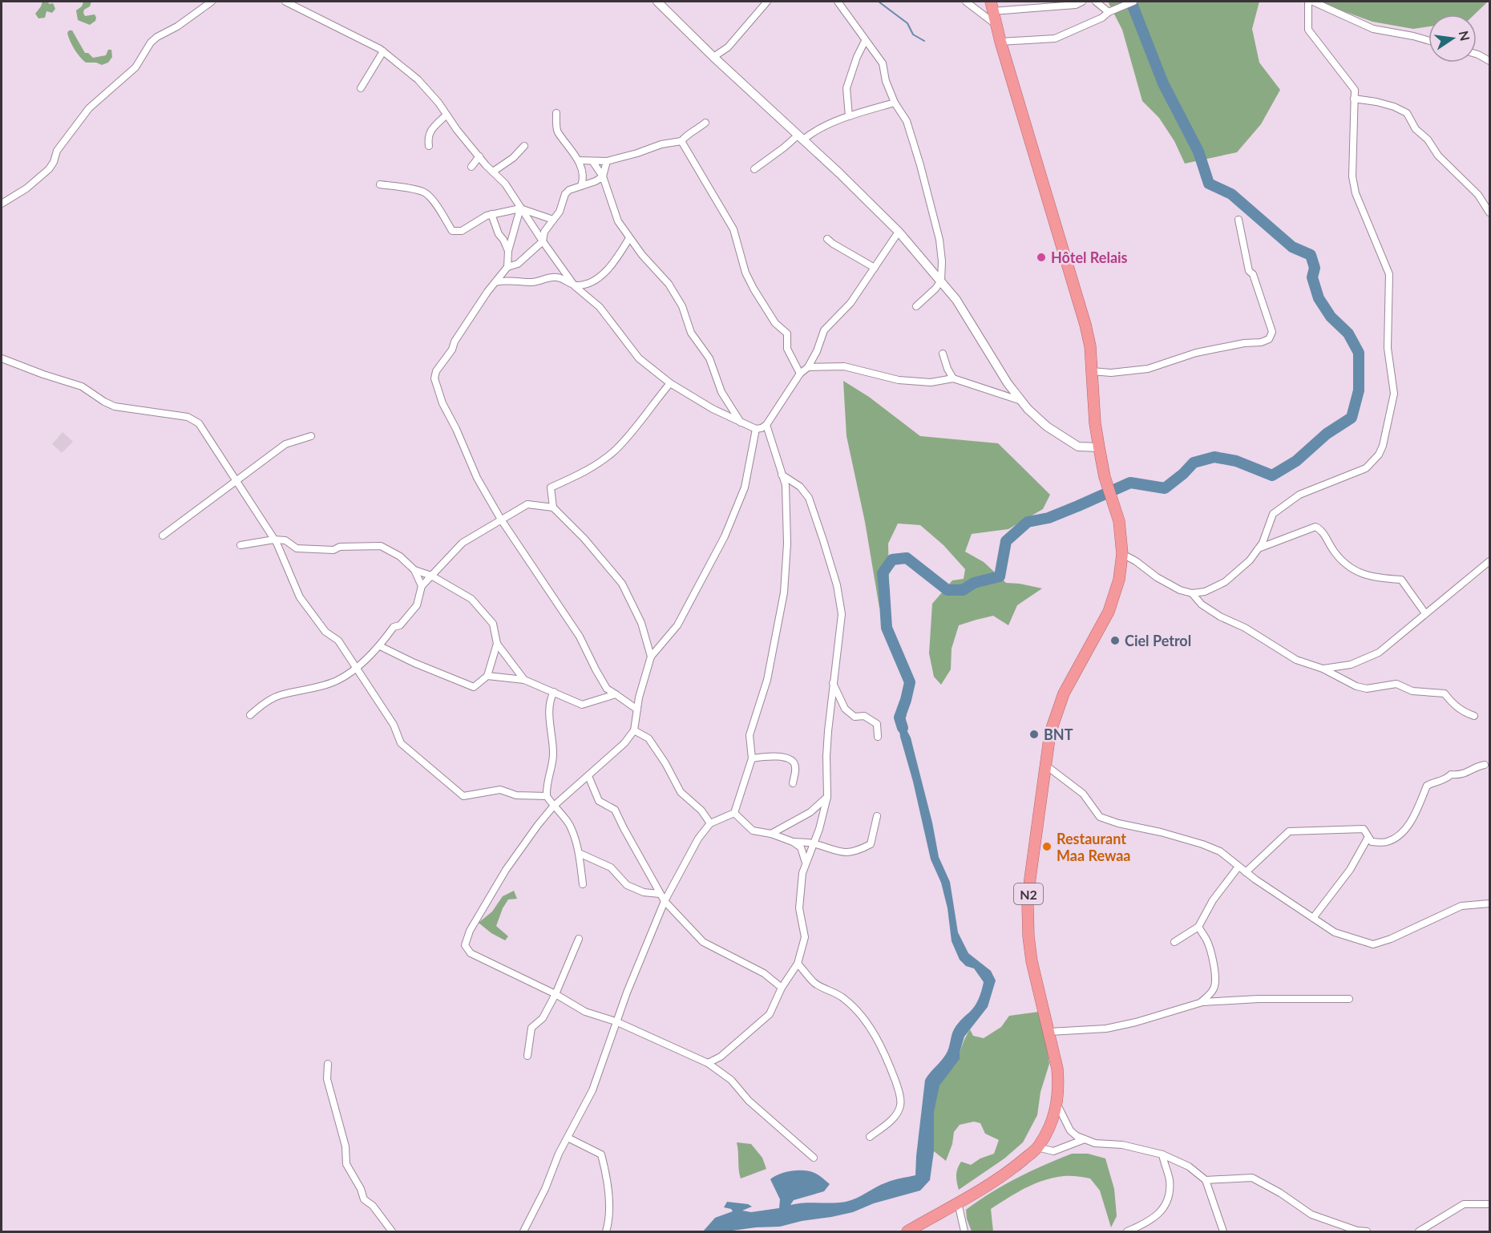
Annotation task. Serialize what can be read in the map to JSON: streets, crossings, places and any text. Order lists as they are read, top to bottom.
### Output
{
  "streets": {
    "highway": ["N2"]
  },
  "places": [
    "Hôtel Relais",
    "Ciel Petrol",
    "BNT",
    "Restaurant Maa Rewaa"
  ],
  "north": "right"
}
